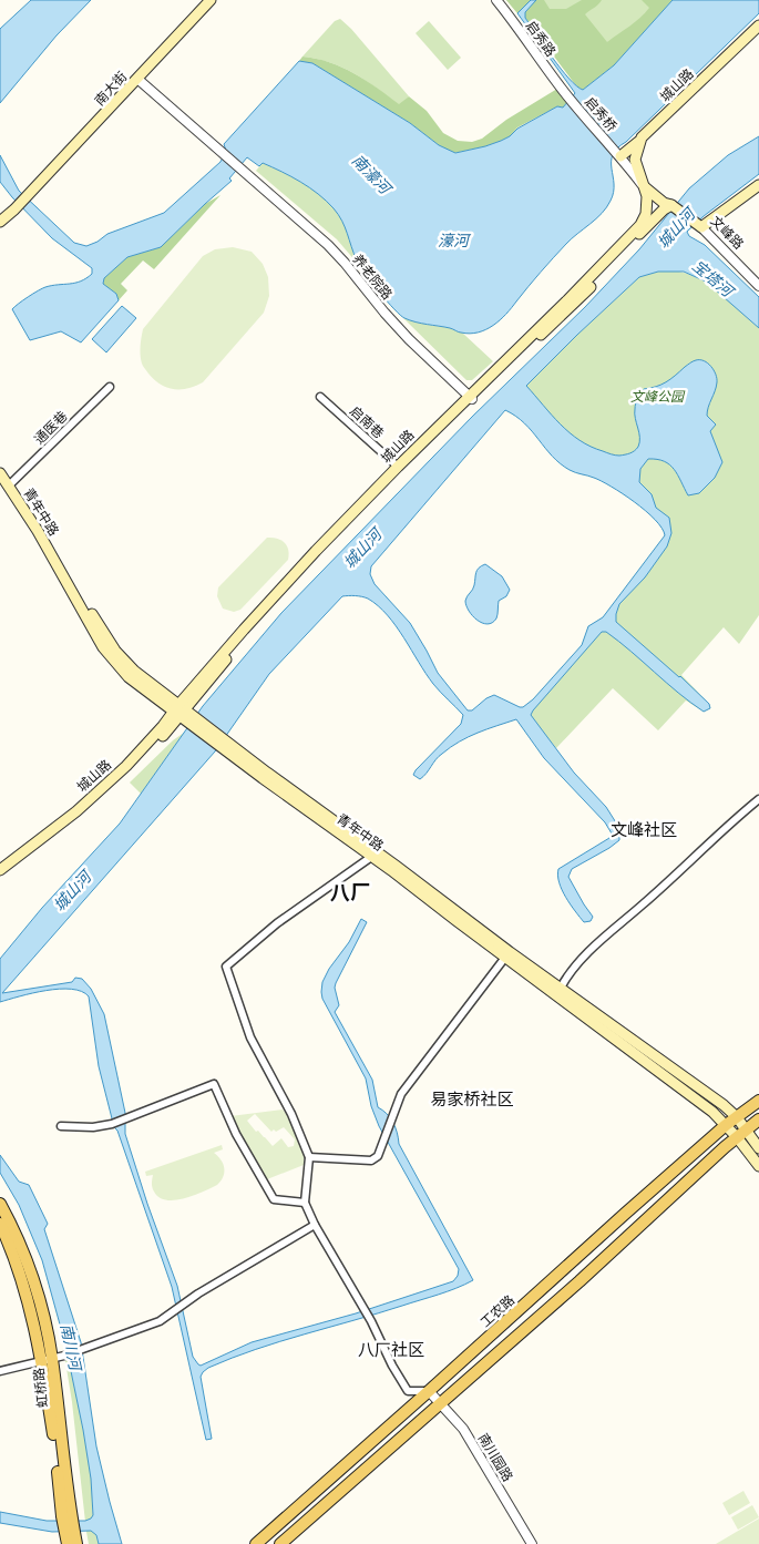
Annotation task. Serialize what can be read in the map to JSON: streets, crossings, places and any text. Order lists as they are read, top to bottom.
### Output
{
  "streets": {
    "main road": [
      "城山路",
      "南大街",
      "青年中路",
      "工农路",
      "虹桥路"
    ],
    "street": [
      "启秀路",
      "启秀桥",
      "文峰路",
      "养老院路",
      "启南巷",
      "通医巷",
      "南川园路"
    ]
  },
  "crossings": [
    ["启秀路", "启秀桥"],
    ["城山路", "养老院路"],
    ["城山路", "启南巷"],
    ["城山路", "青年中路"],
    ["南大街", "养老院路"],
    ["通医巷", "青年中路"],
    ["青年中路", "工农路"],
    ["工农路", "南川园路"]
  ],
  "districts": [
    "文峰社区",
    "八厂",
    "易家桥社区",
    "八厂社区"
  ],
  "water": [
    "南濠河",
    "城山河",
    "濠河",
    "宝塔河",
    "南川河"
  ],
  "parks": ["文峰公园"]
}
